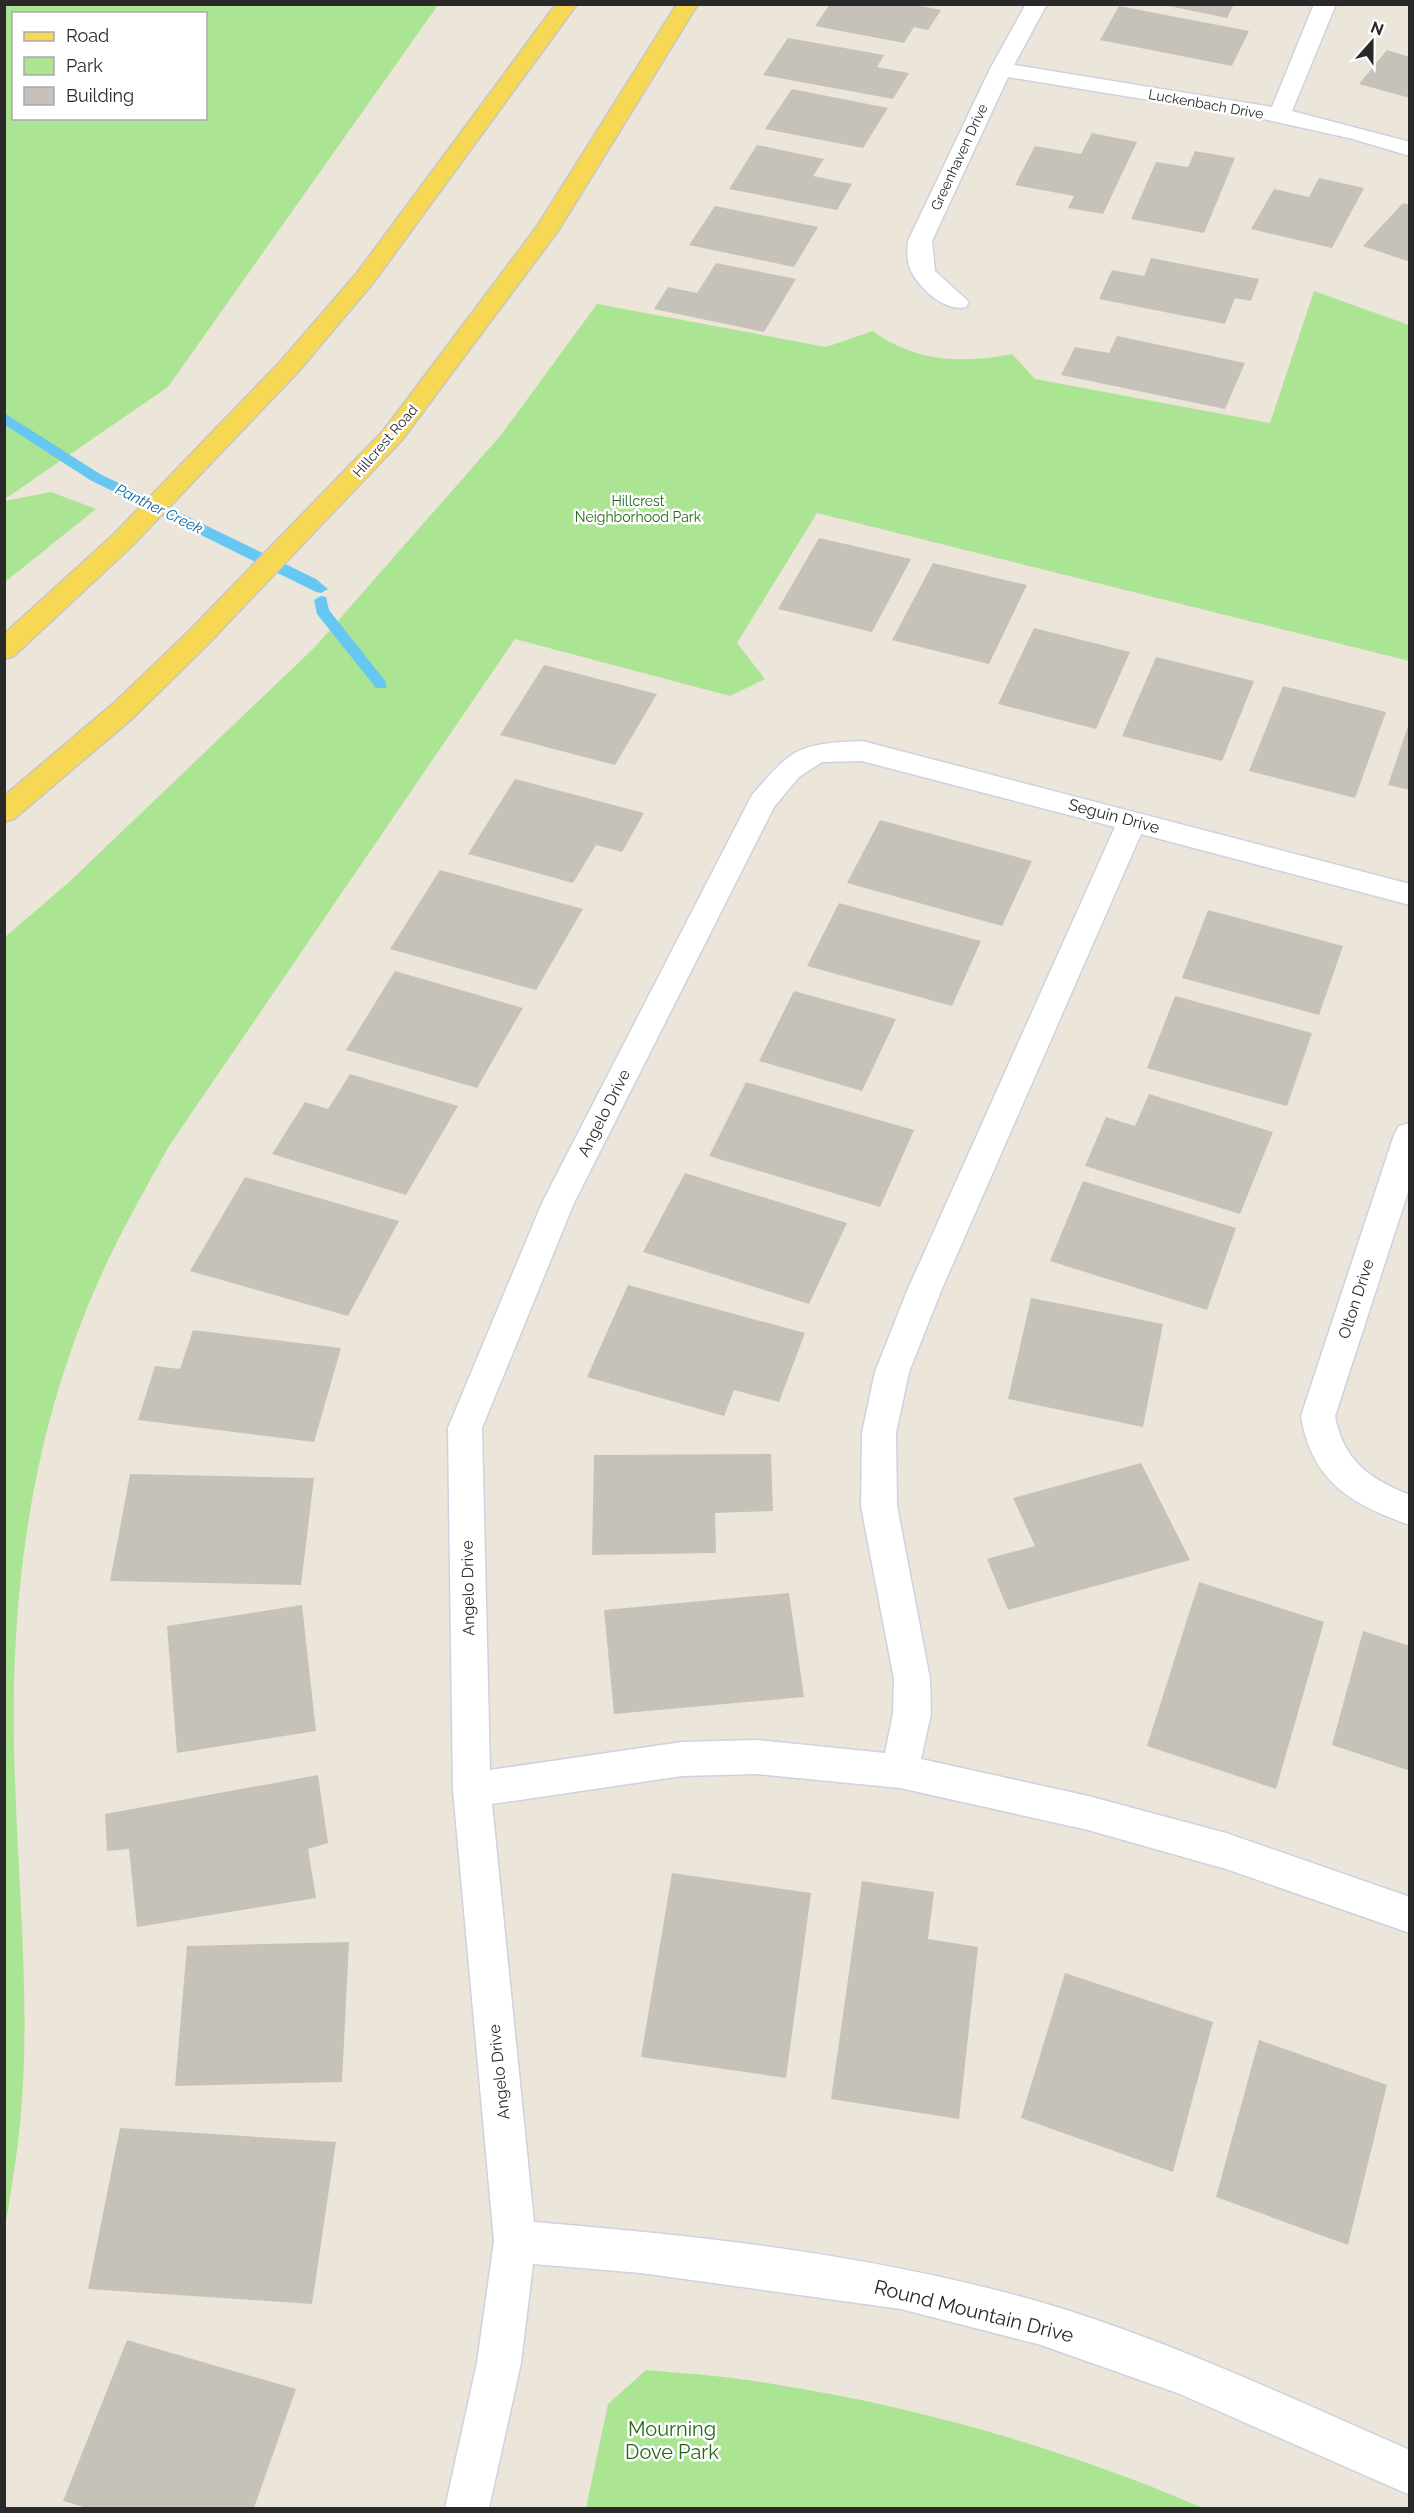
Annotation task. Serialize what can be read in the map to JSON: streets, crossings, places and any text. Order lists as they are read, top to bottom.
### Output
{
  "streets": {
    "main road": ["Hillcrest Road"],
    "street": [
      "Luckenbach Drive",
      "Greenhaven Drive",
      "Seguin Drive",
      "Angelo Drive",
      "Olton Drive",
      "Round Mountain Drive"
    ]
  },
  "crossings": [
    ["Luckenbach Drive", "Greenhaven Drive"],
    ["Seguin Drive", "Angelo Drive"],
    ["Angelo Drive", "Round Mountain Drive"]
  ],
  "water": ["Panther Creek"],
  "parks": ["Hillcrest Neighborhood Park", "Mourning Dove Park"],
  "legend": ["Road", "Park", "Building"],
  "north": "top"
}
